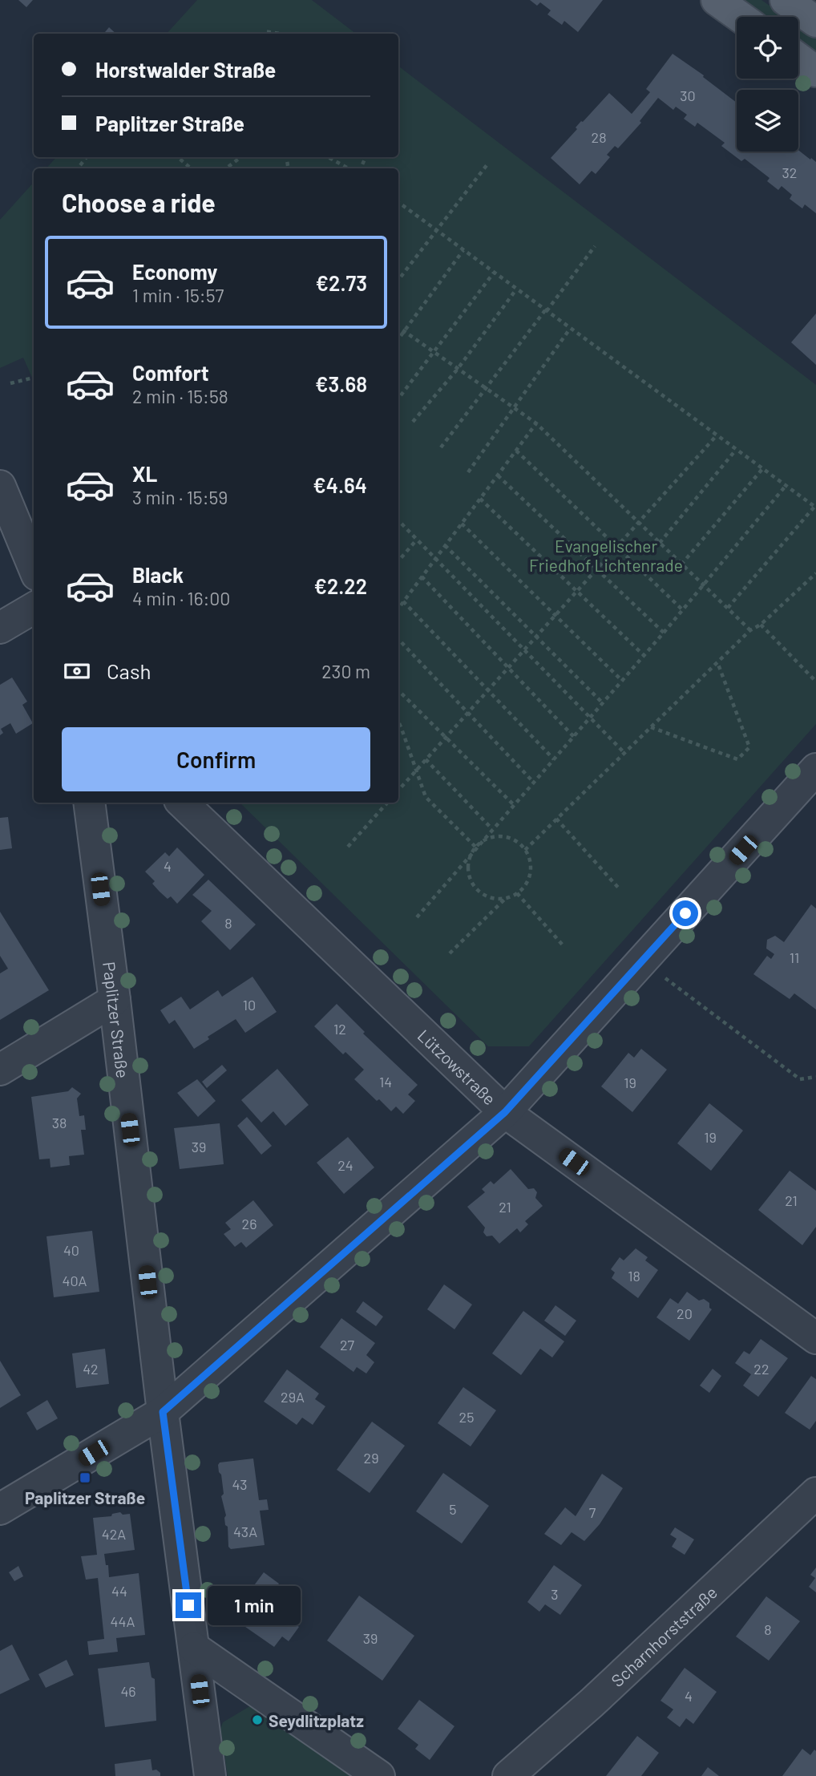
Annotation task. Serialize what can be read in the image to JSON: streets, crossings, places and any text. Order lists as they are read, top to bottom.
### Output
{
  "streets": {
    "street": ["Paplitzer Straße", "Lützowstraße", "Scharnhorststraße"]
  },
  "parks": ["Evangelischer Friedhof Lichtenrade"],
  "places": {
    "transit": ["Paplitzer Straße"],
    "other": ["Seydlitzplatz"]
  },
  "house_numbers": [
    "30",
    "28",
    "32",
    "4",
    "8",
    "11",
    "10",
    "12",
    "14",
    "19",
    "38",
    "19",
    "39",
    "24",
    "21",
    "21",
    "26",
    "40",
    "18",
    "40A",
    "20",
    "27",
    "42",
    "22",
    "29A",
    "25",
    "29",
    "43",
    "5",
    "7",
    "43A",
    "42A",
    "44",
    "3",
    "44A",
    "8",
    "39",
    "46",
    "4"
  ],
  "page": {
    "banner": ["Horstwalder Straße", "Paplitzer Straße"],
    "heading": "Choose a ride",
    "list": [
      {
        "name": "Economy",
        "note": "1 min · 15:57",
        "value": "€2.73"
      },
      {
        "name": "Comfort",
        "note": "2 min · 15:58",
        "value": "€3.68"
      },
      {
        "name": "XL",
        "note": "3 min · 15:59",
        "value": "€4.64"
      },
      {
        "name": "Black",
        "note": "4 min · 16:00",
        "value": "€2.22"
      }
    ],
    "pay": ["Cash", "230 m"],
    "buttons": "Confirm",
    "bubble": "1 min"
  }
}
